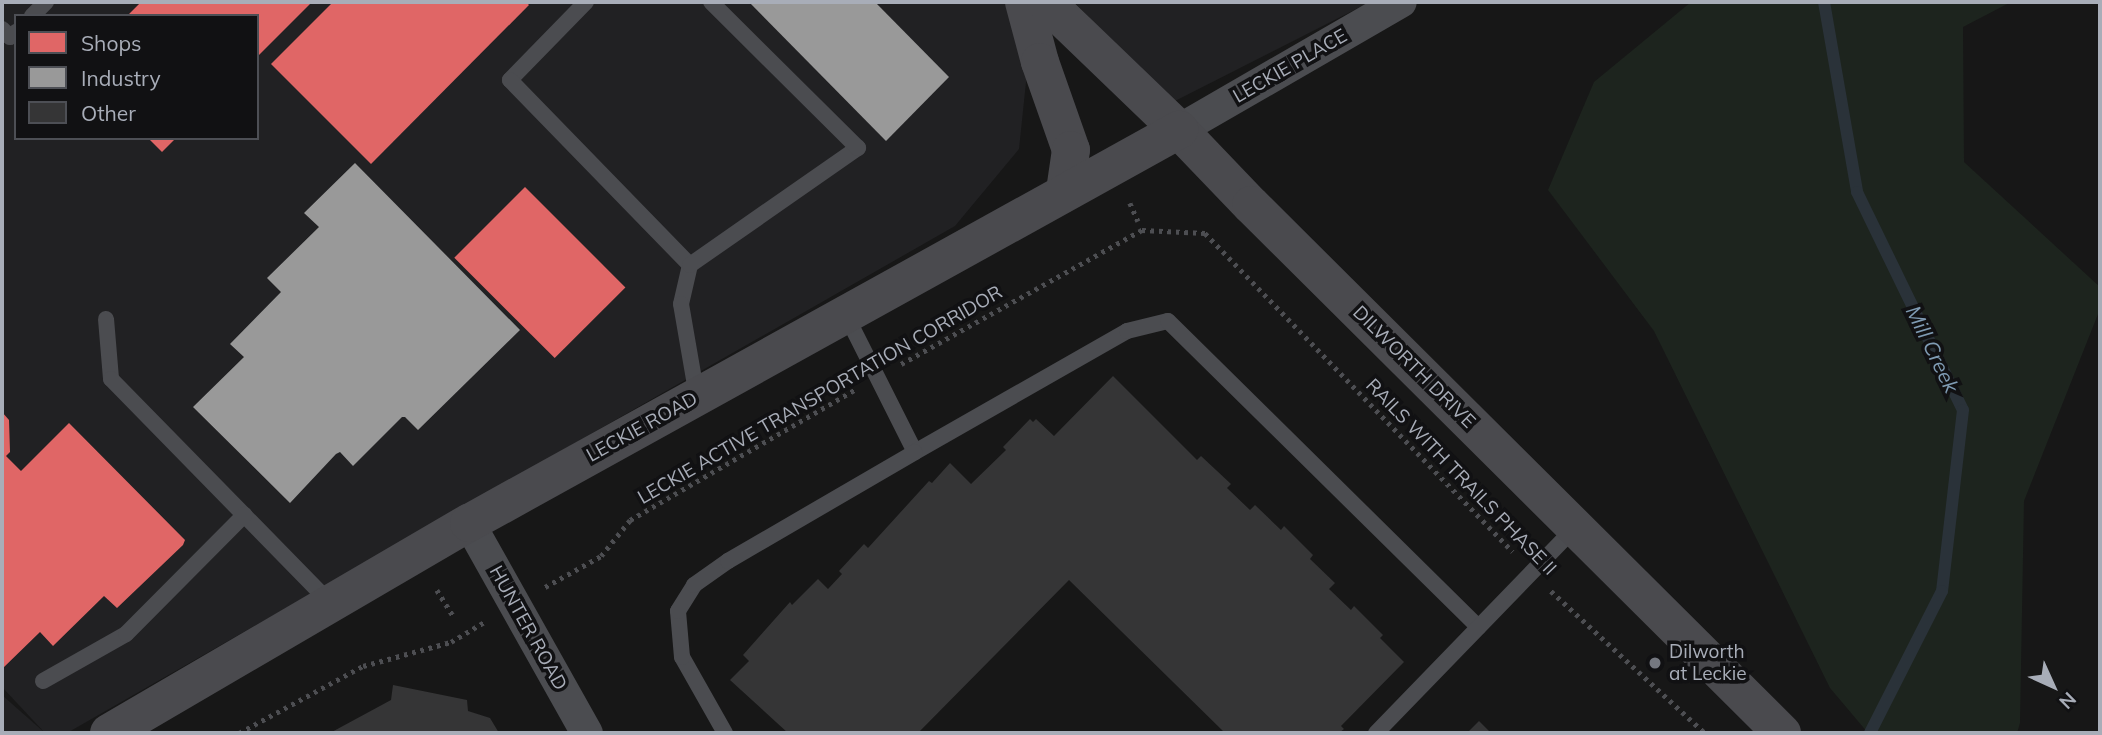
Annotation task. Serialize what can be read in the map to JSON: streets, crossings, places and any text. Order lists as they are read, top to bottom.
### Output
{
  "streets": {
    "main road": ["DILWORTH DRIVE", "LECKIE ROAD"],
    "street": ["LECKIE PLACE", "HUNTER ROAD"],
    "path": ["LECKIE ACTIVE TRANSPORTATION CORRIDOR", "RAILS WITH TRAILS PHASE II"]
  },
  "crossings": [
    ["LECKIE PLACE", "DILWORTH DRIVE"],
    ["LECKIE PLACE", "LECKIE ROAD"],
    ["DILWORTH DRIVE", "LECKIE ROAD"],
    ["LECKIE ACTIVE TRANSPORTATION CORRIDOR", "RAILS WITH TRAILS PHASE II"],
    ["LECKIE ACTIVE TRANSPORTATION CORRIDOR", "HUNTER ROAD"],
    ["LECKIE ROAD", "HUNTER ROAD"]
  ],
  "water": ["Mill Creek"],
  "places": ["Dilworth at Leckie"],
  "legend": ["Shops", "Industry", "Other"],
  "north": "bottom right"
}
